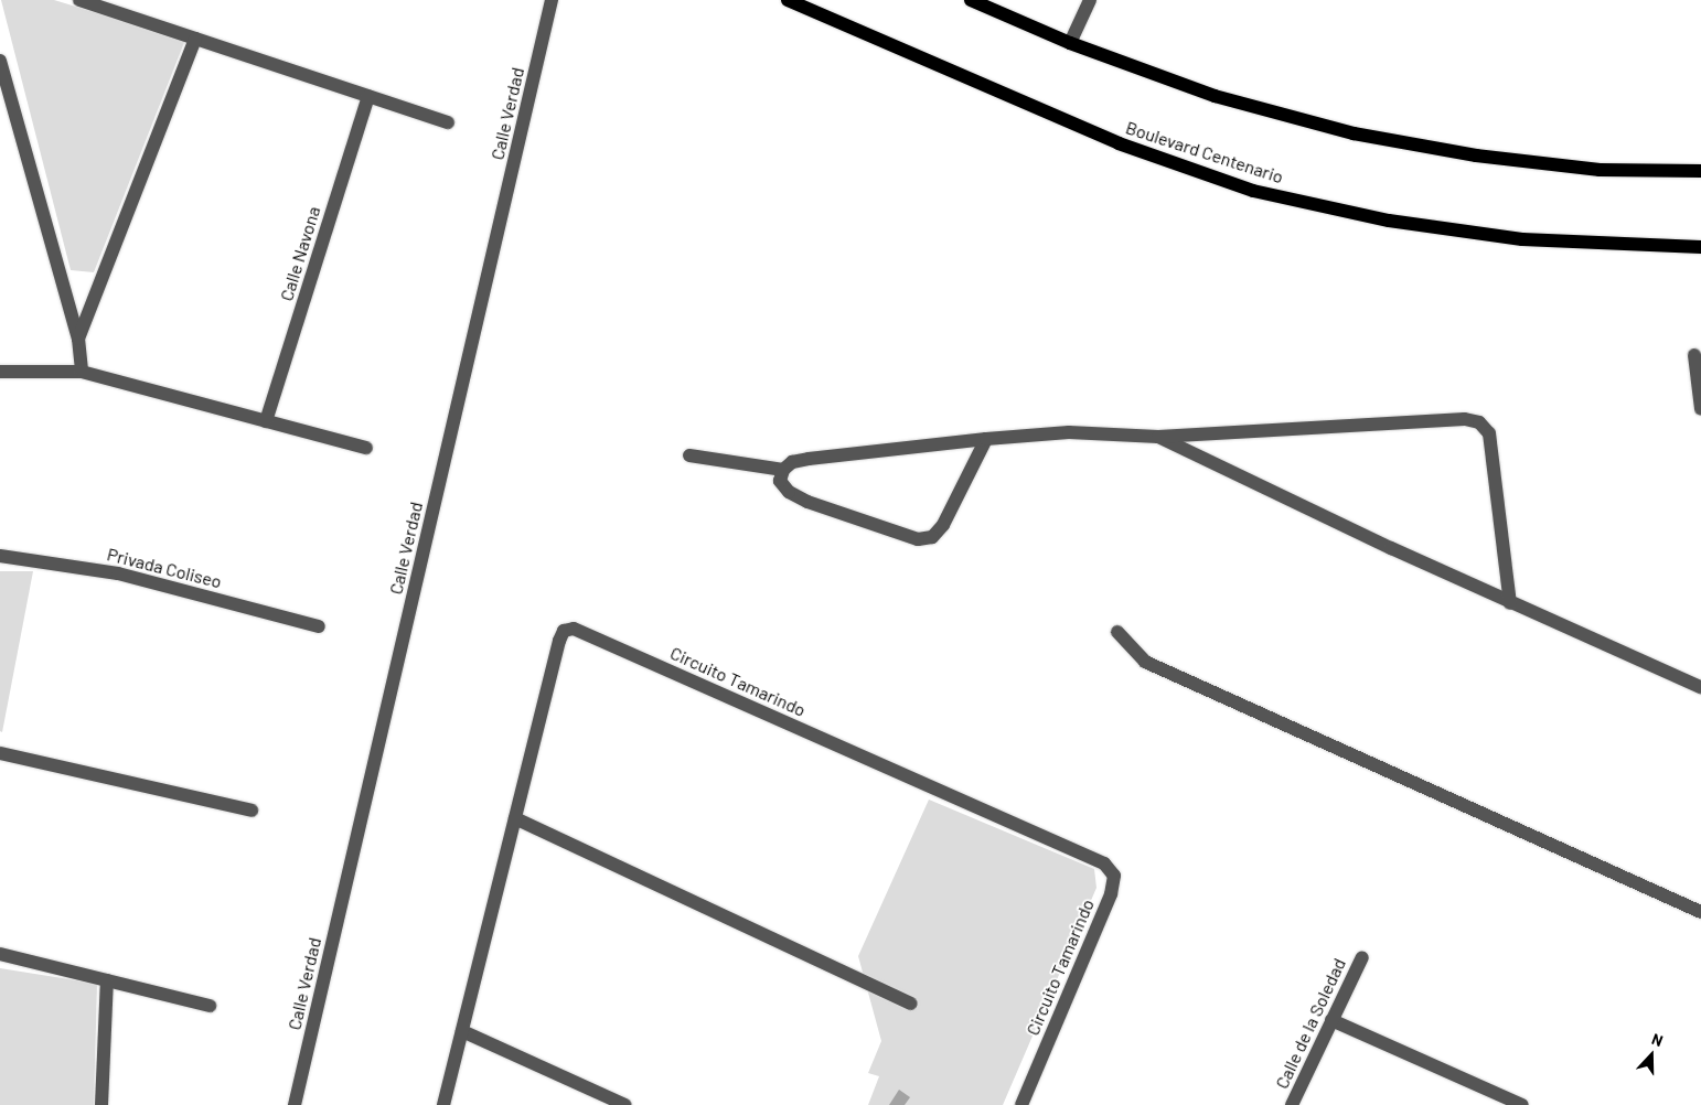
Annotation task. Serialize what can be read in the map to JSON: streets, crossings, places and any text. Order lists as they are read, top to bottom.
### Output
{
  "streets": {
    "main road": ["Boulevard Centenario"],
    "street": [
      "Calle Verdad",
      "Calle Navona",
      "Privada Coliseo",
      "Circuito Tamarindo",
      "Calle de la Soledad"
    ]
  },
  "north": "top"
}
